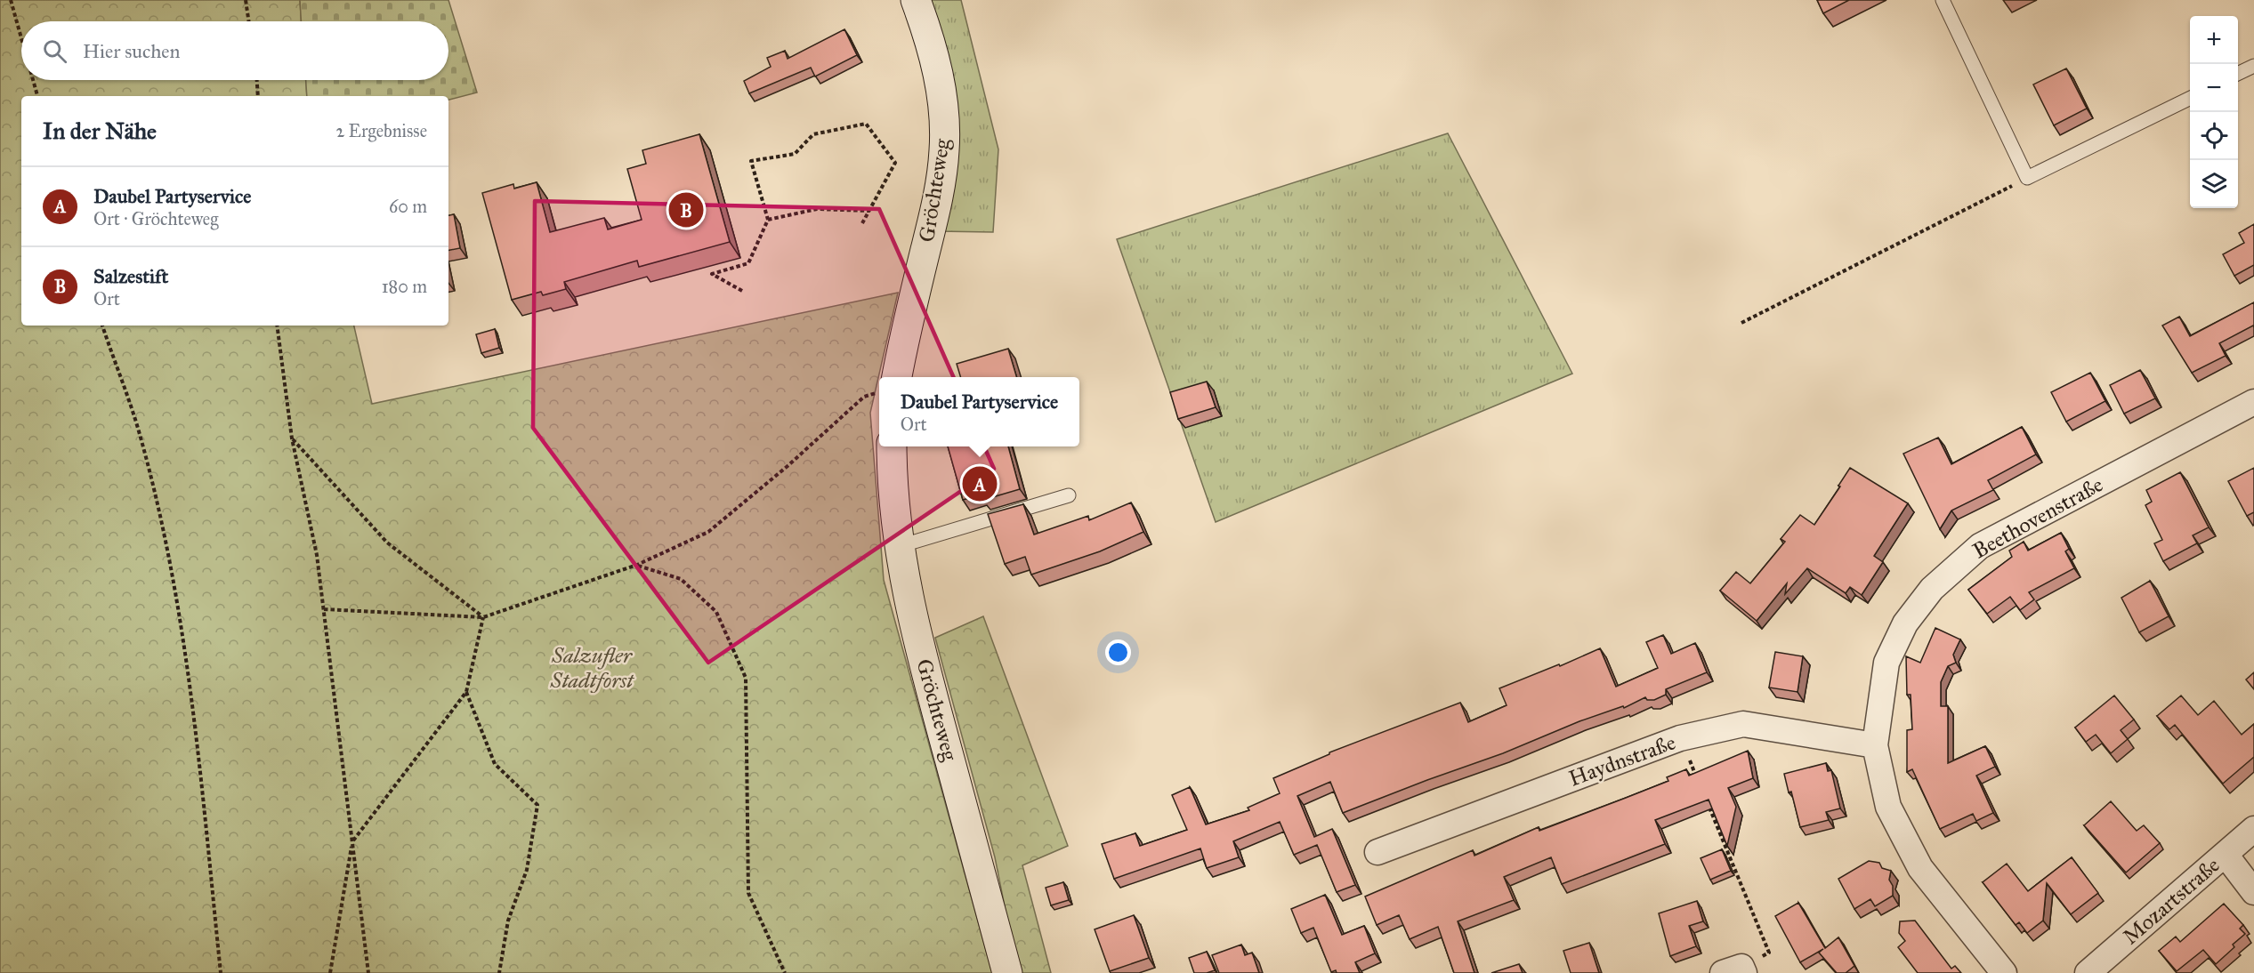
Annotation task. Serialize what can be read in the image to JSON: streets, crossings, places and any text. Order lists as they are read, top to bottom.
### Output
{
  "streets": {
    "street": [
      "Gröchteweg",
      "Beethovenstraße",
      "Haydnstraße",
      "Mozartstraße"
    ]
  },
  "crossings": [
    ["Beethovenstraße", "Haydnstraße"]
  ],
  "parks": ["Salzufler Stadtforst"],
  "page": {
    "map_buttons": ["+", "−"],
    "search": "Hier suchen",
    "heading": ["In der Nähe", "2 Ergebnisse"],
    "list": [
      {
        "mark": "A",
        "name": "Daubel Partyservice",
        "note": "Ort · Gröchteweg",
        "value": "60 m"
      },
      {
        "mark": "B",
        "name": "Salzestift",
        "note": "Ort",
        "value": "180 m"
      }
    ],
    "pins": ["B", "A"],
    "popup": ["Daubel Partyservice", "Ort"]
  }
}
